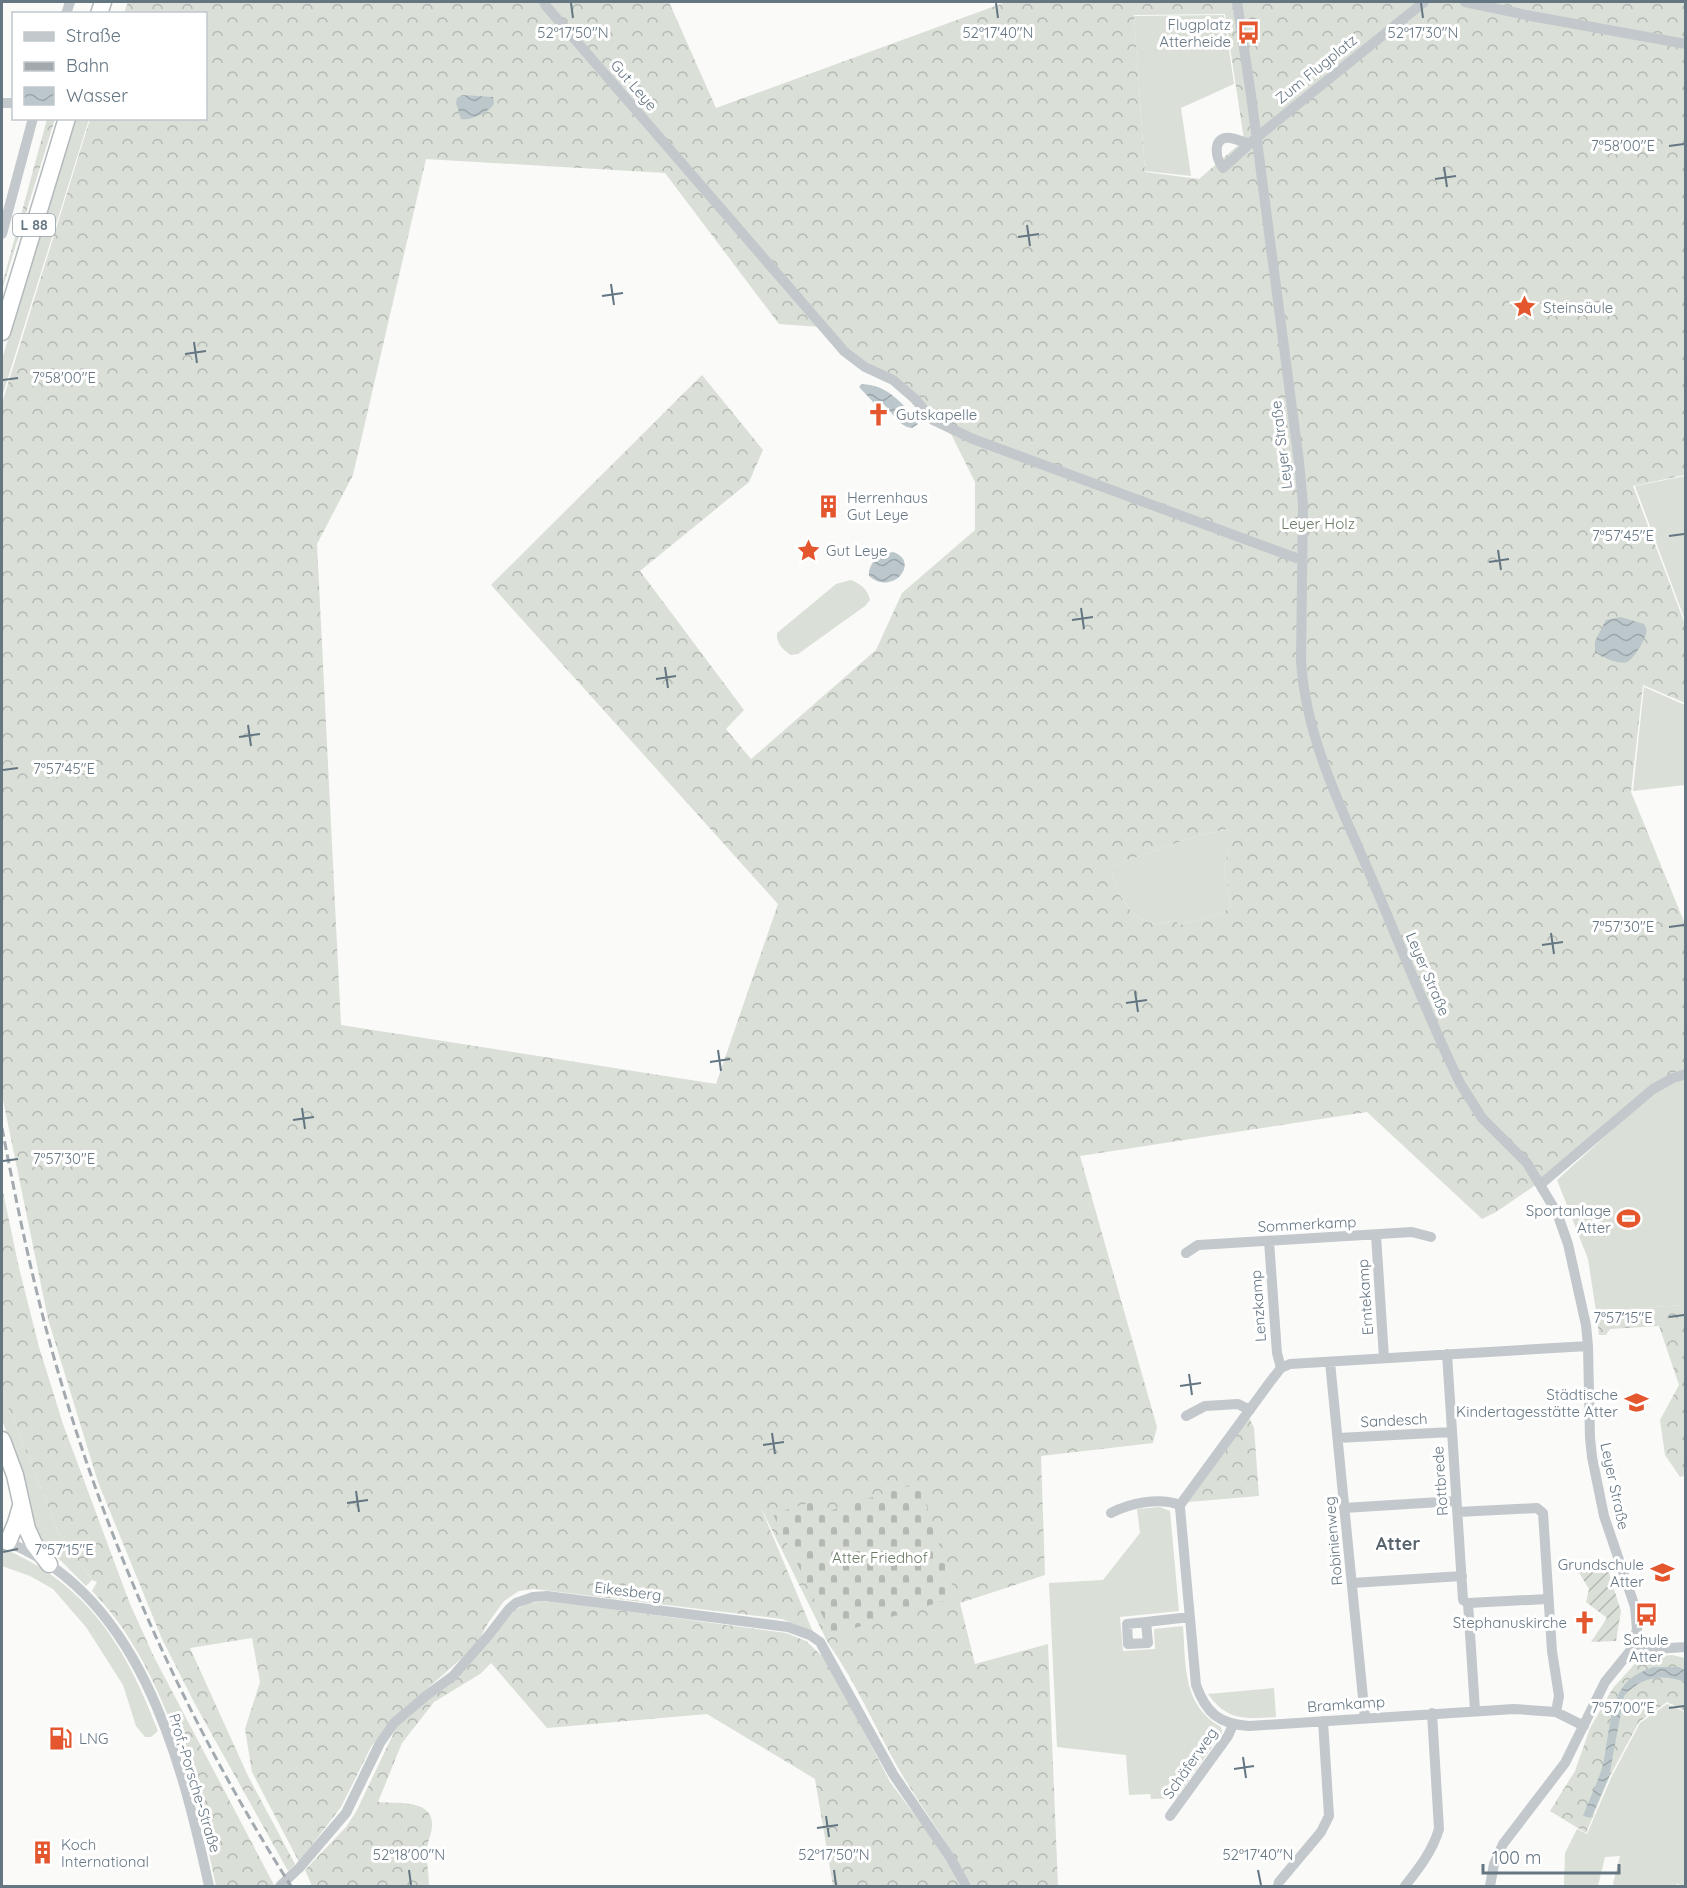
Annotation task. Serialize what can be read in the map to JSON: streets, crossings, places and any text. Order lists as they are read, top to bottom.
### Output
{
  "streets": {
    "highway": ["L 88"],
    "street": [
      "Zum Flugplatz",
      "Gut Leye",
      "Leyer Straße",
      "Sommerkamp",
      "Erntekamp",
      "Lenzkamp",
      "Sandesch",
      "Rottbrede",
      "Robinienweg",
      "Eikesberg",
      "Bramkamp",
      "Schäferweg",
      "Prof.-Porsche-Straße"
    ]
  },
  "crossings": [
    ["Zum Flugplatz", "Leyer Straße"],
    ["Sommerkamp", "Erntekamp"],
    ["Sommerkamp", "Lenzkamp"],
    ["Sandesch", "Rottbrede"],
    ["Sandesch", "Robinienweg"],
    ["Rottbrede", "Bramkamp"],
    ["Robinienweg", "Bramkamp"],
    ["Bramkamp", "Schäferweg"]
  ],
  "districts": ["Atter"],
  "parks": ["Leyer Holz", "Atter Friedhof"],
  "places": {
    "bus stop": ["Flugplatz Atterheide", "Schule Atter"],
    "place": ["Steinsäule", "Gut Leye"],
    "church": ["Gutskapelle", "Stephanuskirche"],
    "building": ["Herrenhaus Gut Leye", "Koch International"],
    "sports": ["Sportanlage Atter"],
    "school or university": ["Städtische Kindertagesstätte Atter", "Grundschule Atter"],
    "fuel station": ["LNG"]
  },
  "legend": ["Straße", "Bahn", "Wasser"],
  "scale_bar": "100 m",
  "coordinates": [
    "52°17'50\"N",
    "52°17'40\"N",
    "52°17'30\"N",
    "7°58'00\"E",
    "7°57'45\"E",
    "7°57'30\"E",
    "7°57'15\"E",
    "7°57'00\"E",
    "52°18'00\"N"
  ]
}
